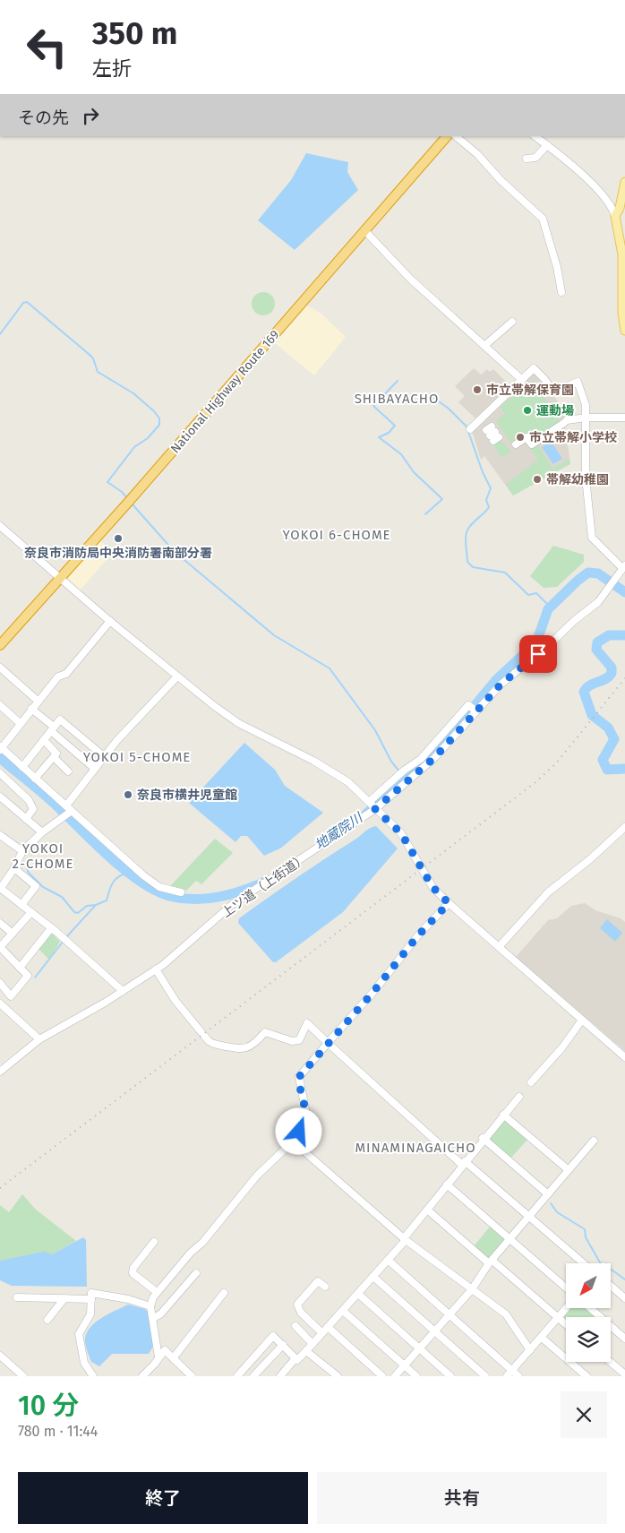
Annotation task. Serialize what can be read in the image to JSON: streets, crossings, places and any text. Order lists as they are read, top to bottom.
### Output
{
  "streets": {
    "highway": ["National Highway Route 169"],
    "street": ["上ツ道（上街道）"]
  },
  "districts": [
    "SHIBAYACHO",
    "YOKOI 6-CHOME",
    "YOKOI 5-CHOME",
    "YOKOI 2-CHOME",
    "MINAMINAGAICHO"
  ],
  "water": ["地蔵院川"],
  "places": [
    "市立帯解保育園",
    "運動場",
    "市立帯解小学校",
    "帯解幼稚園",
    "奈良市消防局中央消防署南部分署",
    "奈良市横井児童館"
  ],
  "north": "bottom left",
  "page": {
    "turn": ["350 m", "左折"],
    "then": "その先",
    "heading": ["10 分", "780 m · 11:44"],
    "buttons": ["終了", "共有"]
  }
}
